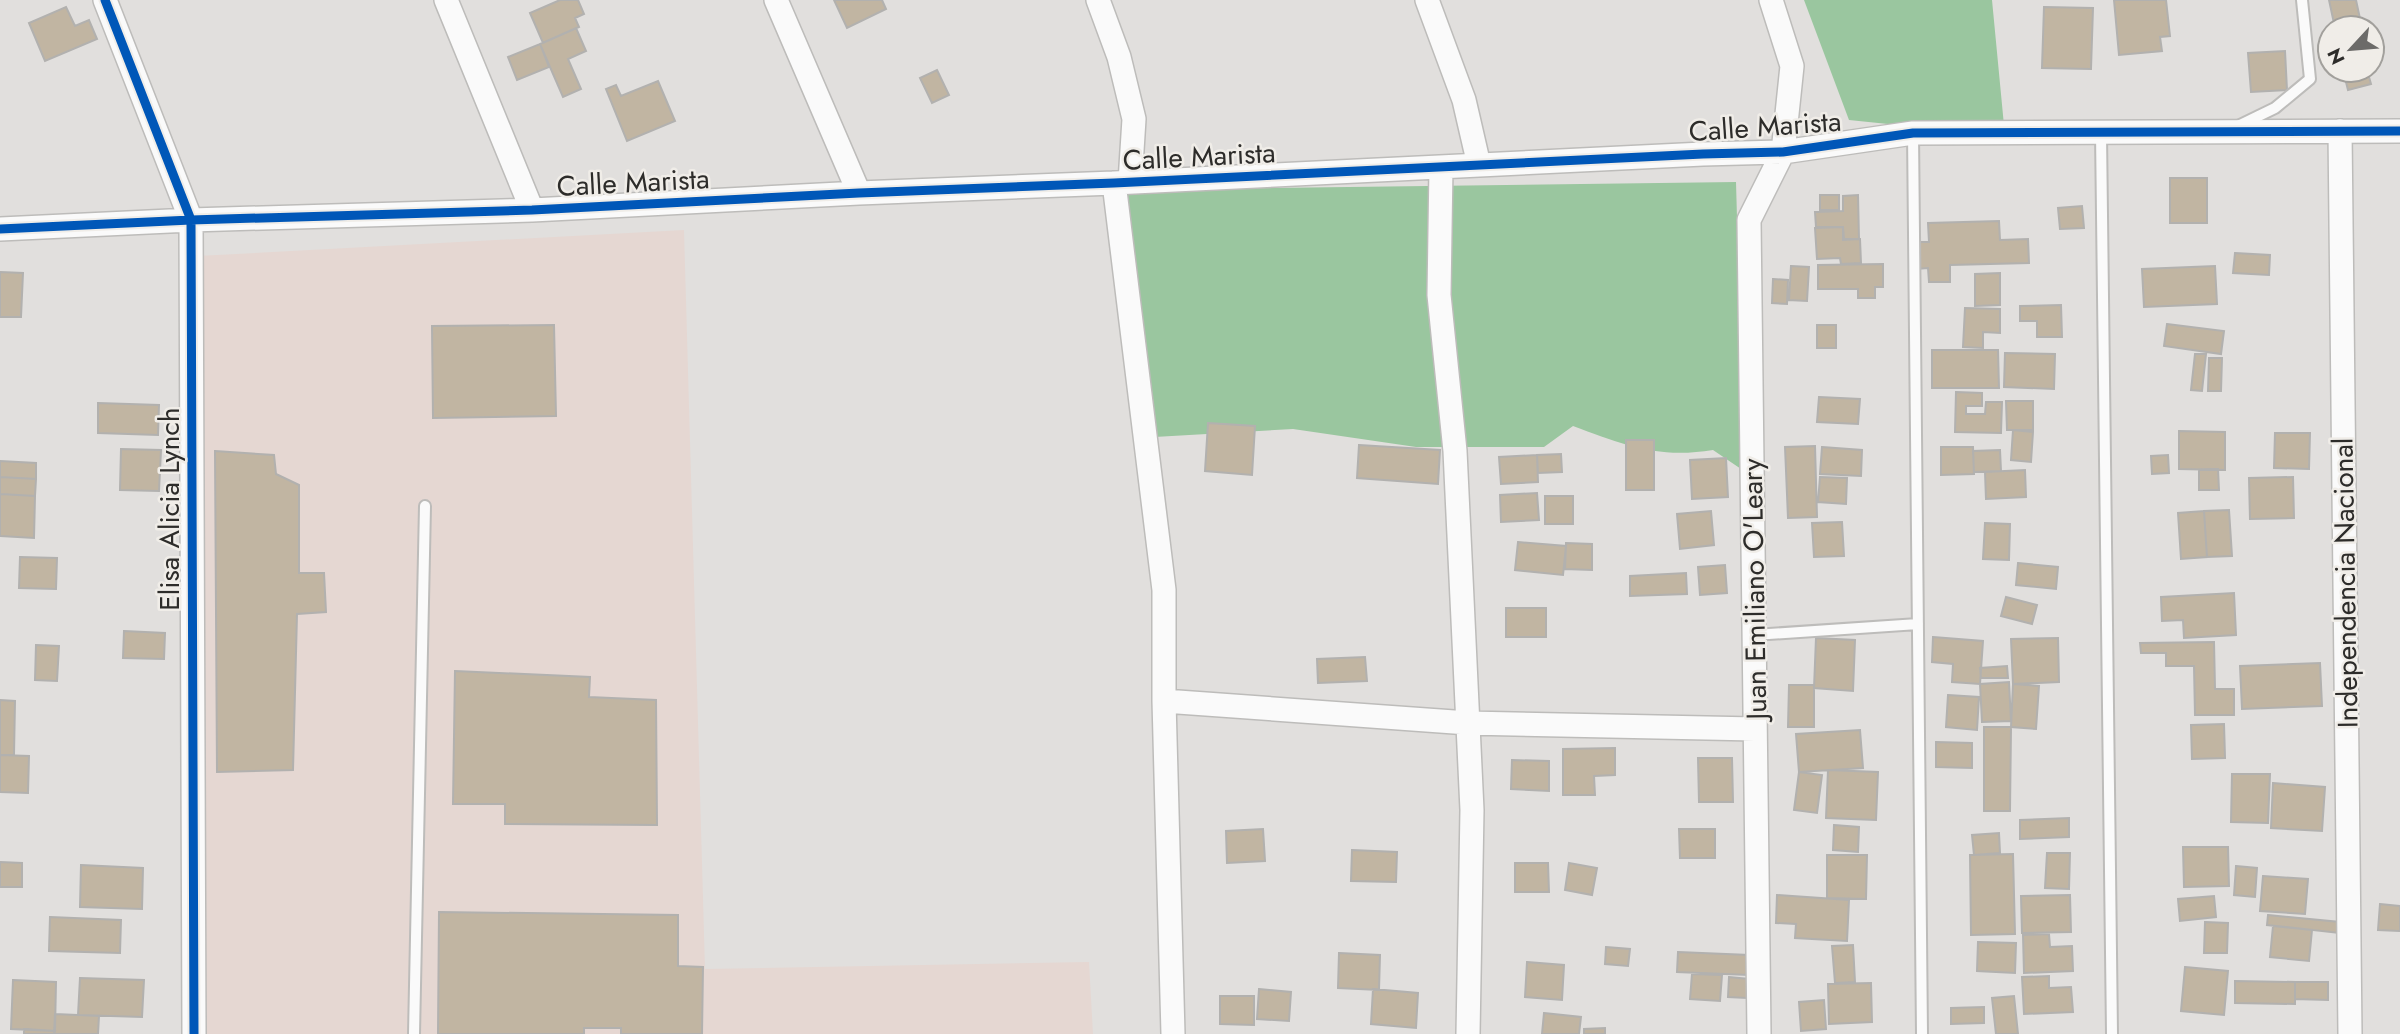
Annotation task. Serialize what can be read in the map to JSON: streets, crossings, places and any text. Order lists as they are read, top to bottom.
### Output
{
  "streets": {
    "street": [
      "Calle Marista",
      "Elisa Alicia Lynch",
      "Independencia Nacional",
      "Juan Emiliano O'Leary"
    ]
  },
  "crossings": [
    ["Calle Marista", "Elisa Alicia Lynch"],
    ["Calle Marista", "Independencia Nacional"],
    ["Calle Marista", "Juan Emiliano O'Leary"]
  ],
  "north": "bottom left"
}
